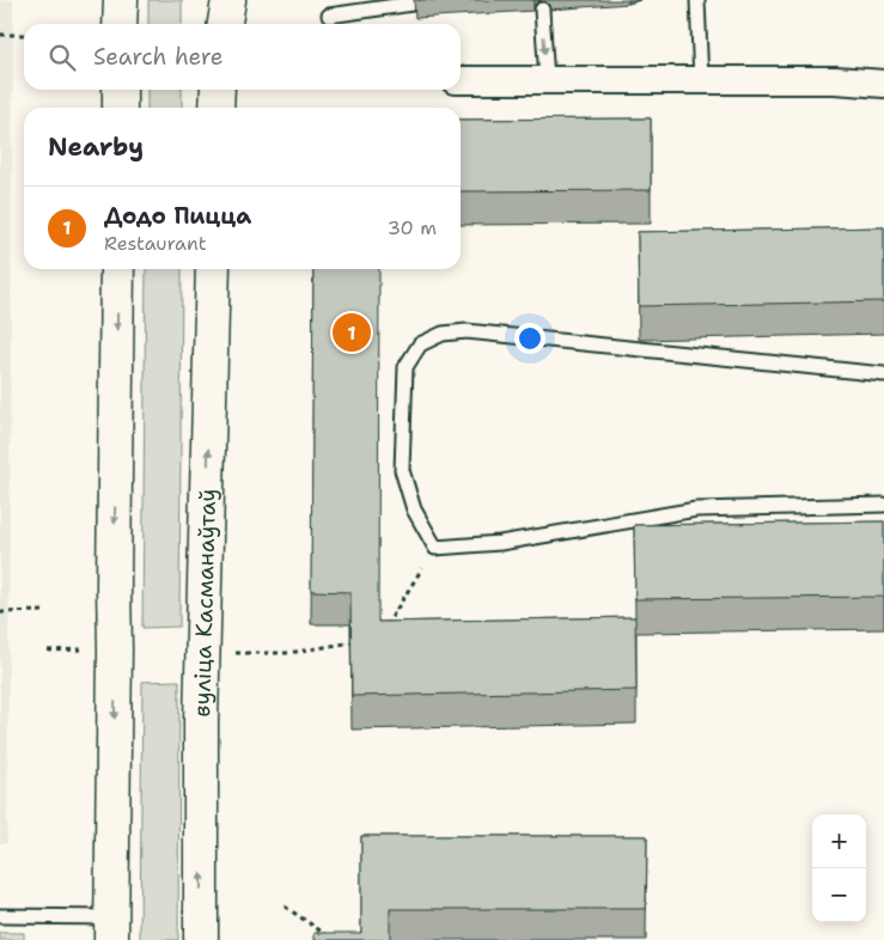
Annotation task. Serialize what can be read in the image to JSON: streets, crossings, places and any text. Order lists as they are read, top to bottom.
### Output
{
  "streets": {
    "main road": ["вуліца Касманаўтаў"]
  },
  "page": {
    "search": "Search here",
    "heading": "Nearby",
    "list": [
      {
        "mark": "1",
        "name": "Додо Пицца",
        "note": "Restaurant",
        "value": "30 m"
      }
    ],
    "pins": "1",
    "map_buttons": ["+", "−"]
  }
}
